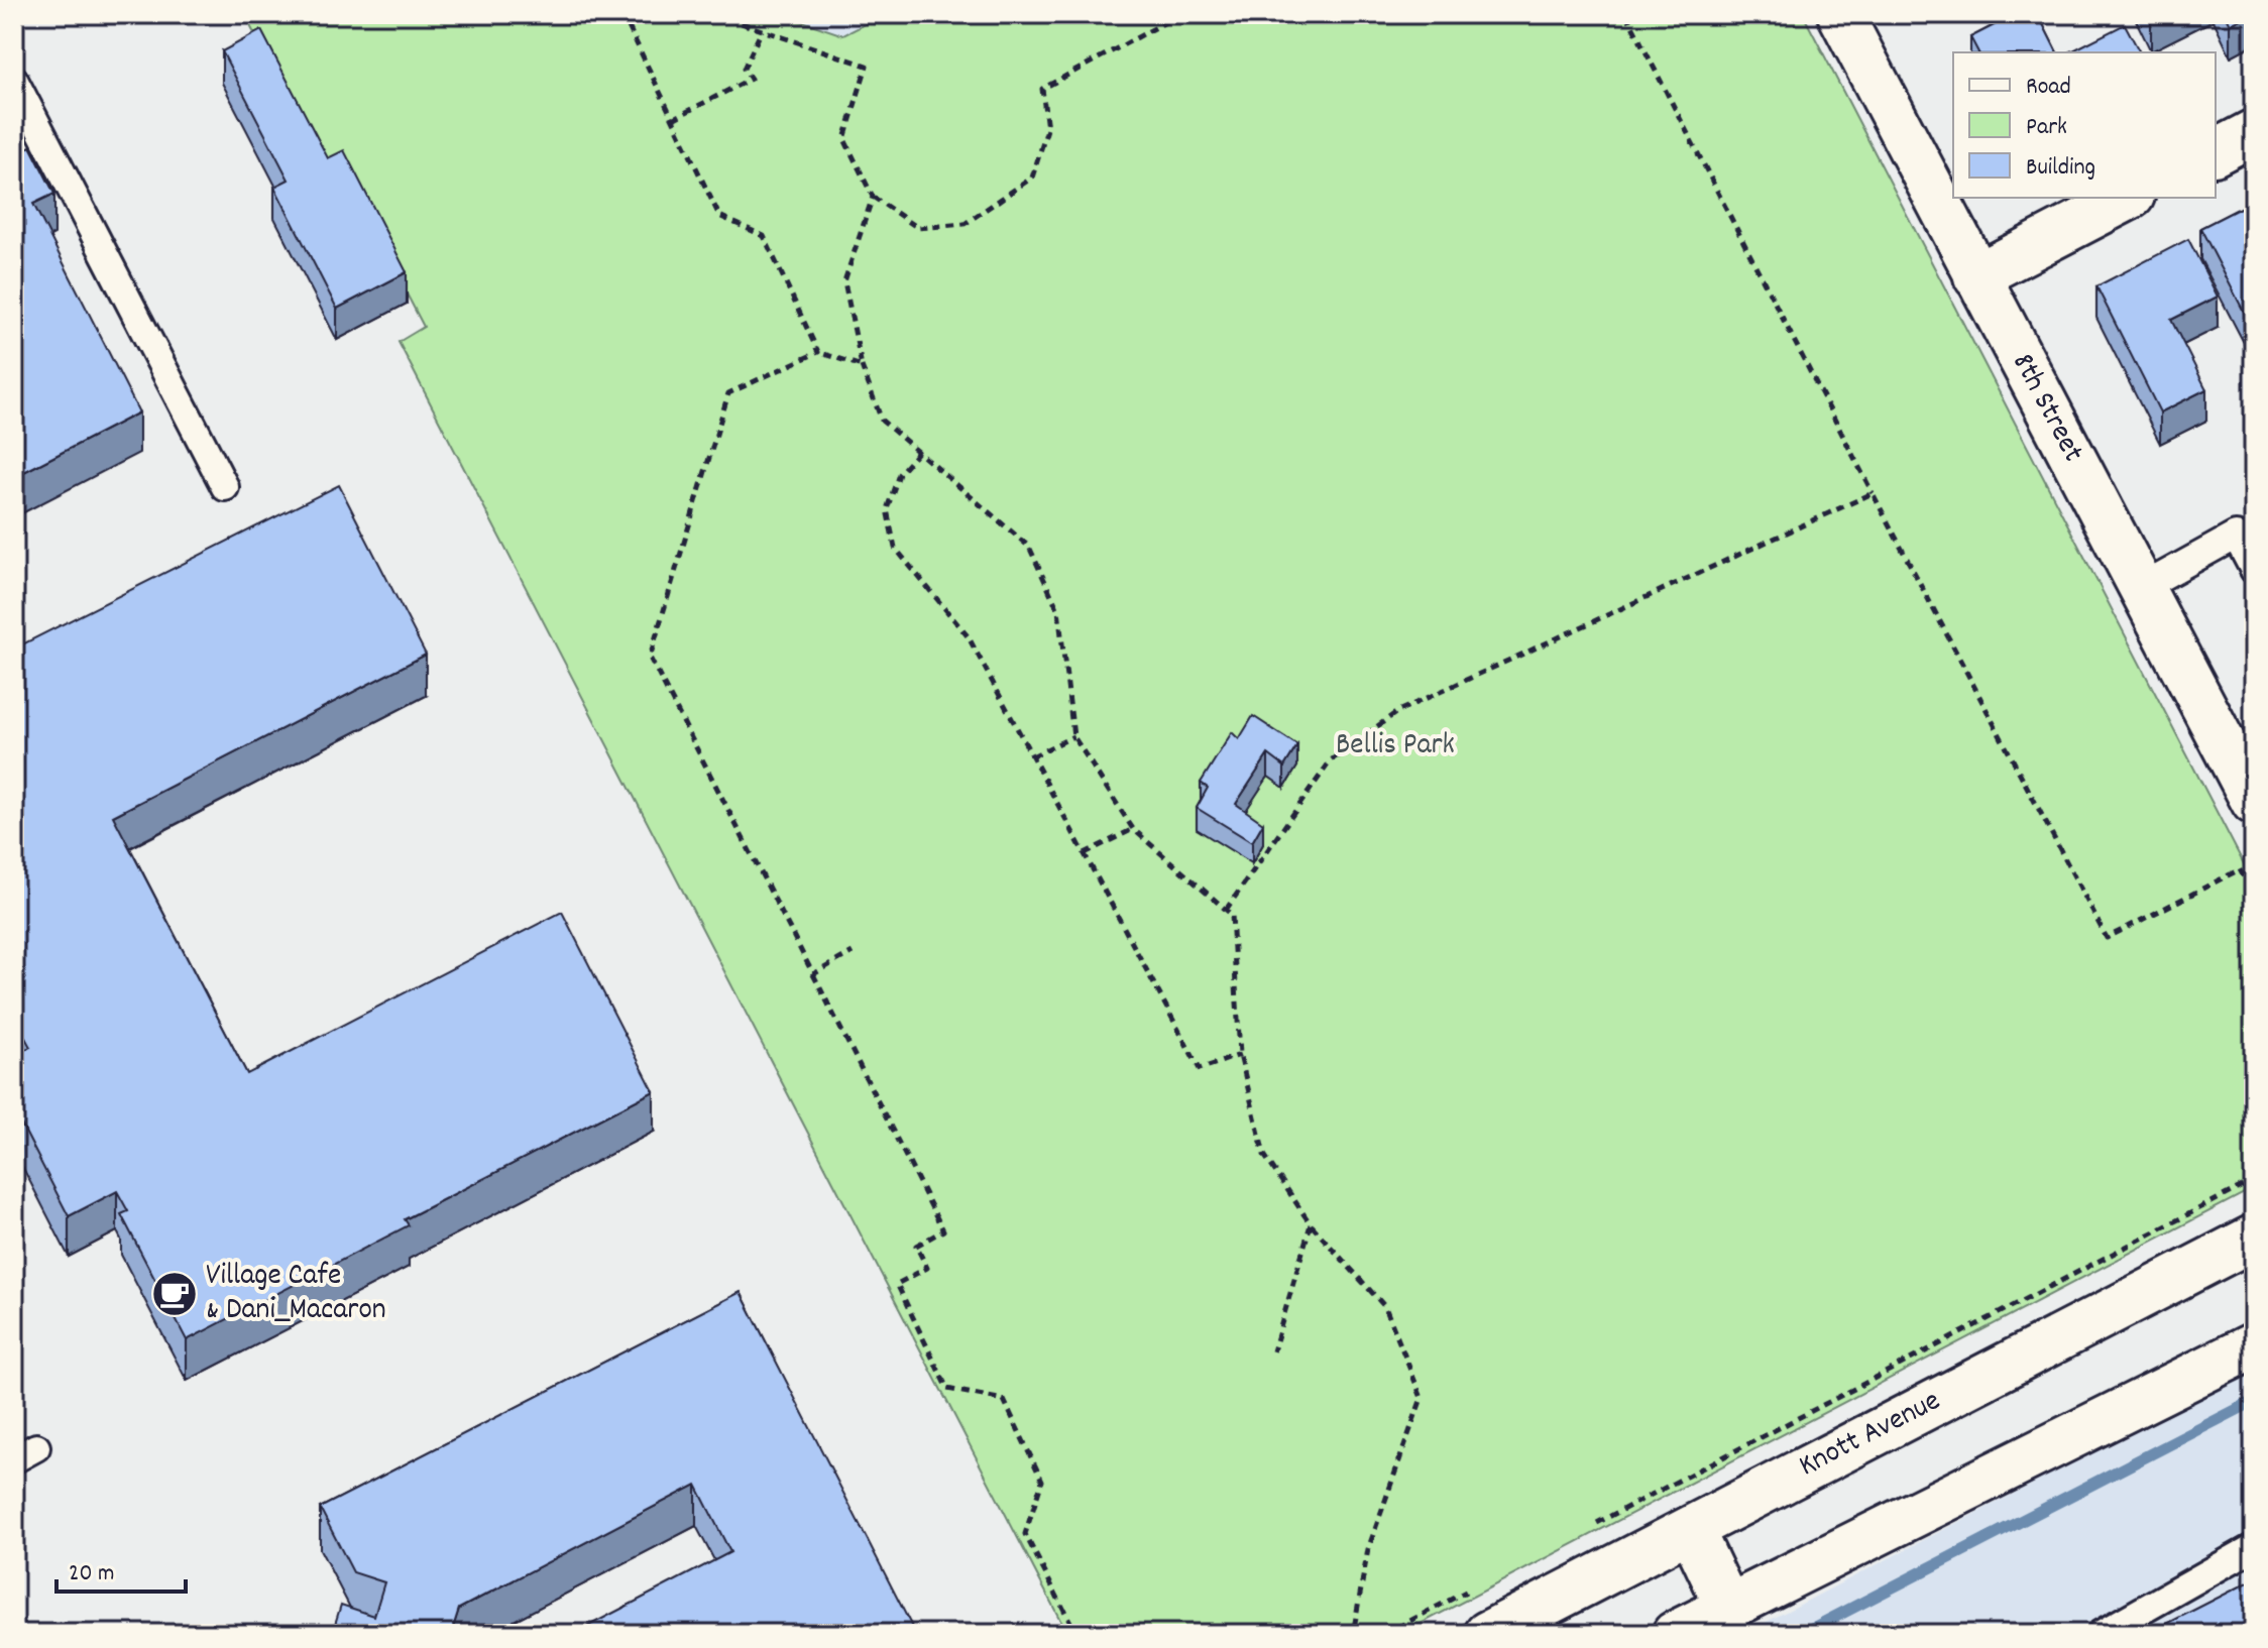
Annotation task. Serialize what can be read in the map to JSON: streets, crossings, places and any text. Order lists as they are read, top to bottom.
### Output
{
  "streets": {
    "main road": ["8th Street", "Knott Avenue"]
  },
  "parks": ["Bellis Park"],
  "places": {
    "cafe": ["Village Cafe & Dani_Macaron"]
  },
  "legend": ["Road", "Park", "Building"],
  "scale_bar": "20 m"
}
